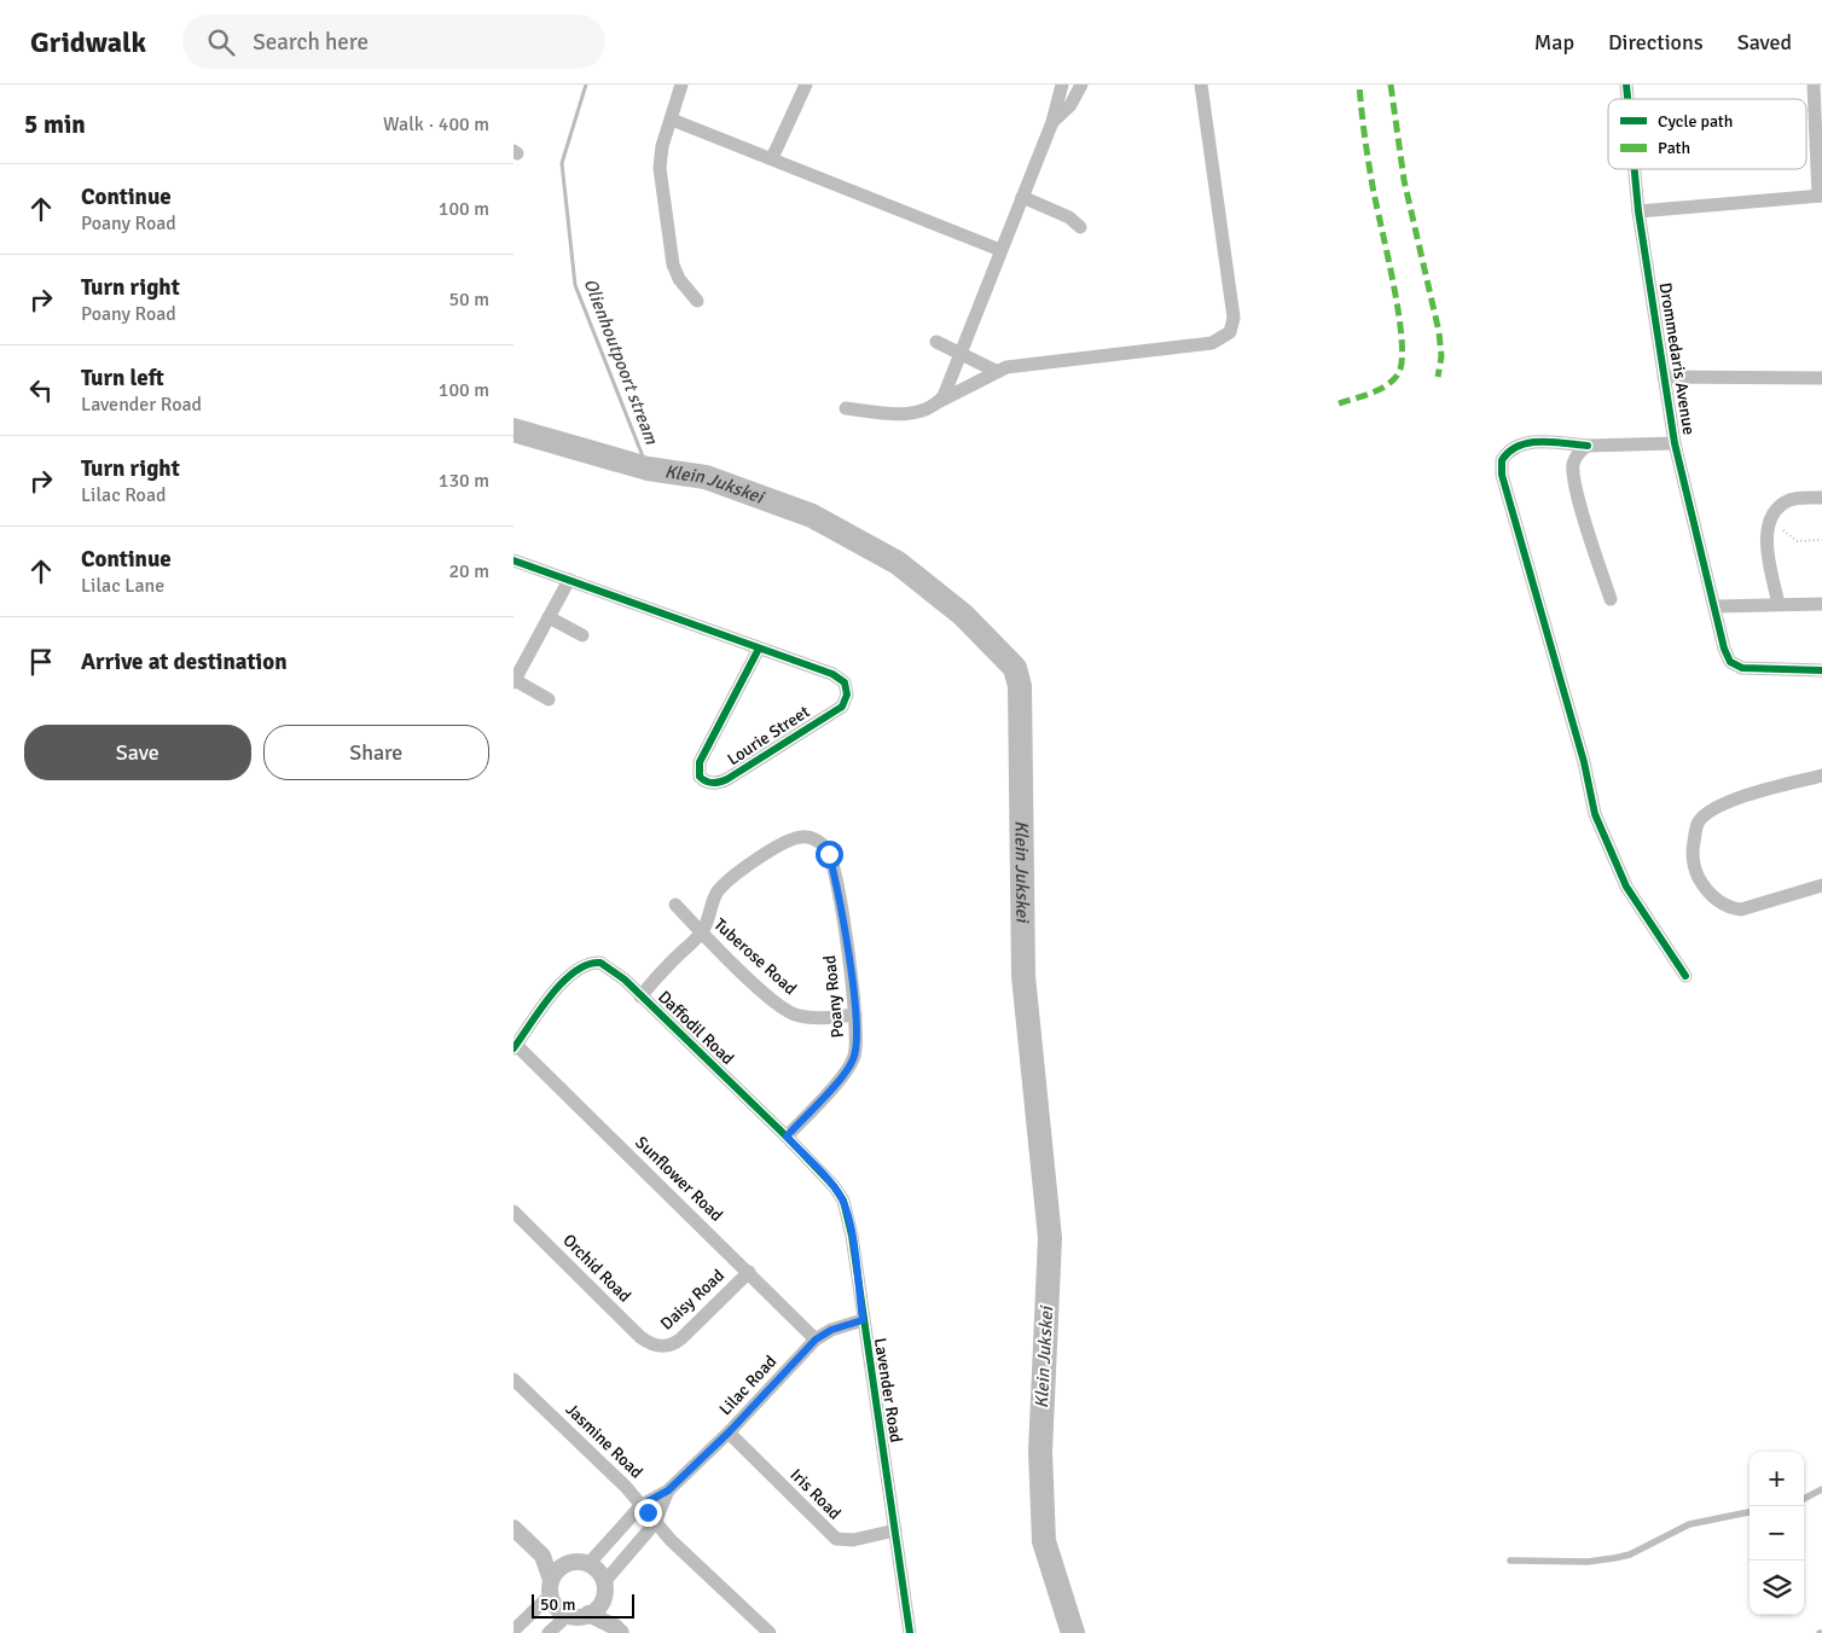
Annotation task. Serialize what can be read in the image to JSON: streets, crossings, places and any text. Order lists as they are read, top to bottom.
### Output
{
  "streets": {
    "street": [
      "Drommedaris Avenue",
      "Lourie Street",
      "Tuberose Road",
      "Poany Road",
      "Daffodil Road",
      "Sunflower Road",
      "Orchid Road",
      "Daisy Road",
      "Lilac Road",
      "Lavender Road",
      "Jasmine Road",
      "Iris Road"
    ]
  },
  "crossings": [
    ["Tuberose Road", "Poany Road"],
    ["Poany Road", "Daffodil Road"],
    ["Poany Road", "Lavender Road"],
    ["Daffodil Road", "Sunflower Road"],
    ["Daffodil Road", "Lavender Road"],
    ["Sunflower Road", "Daisy Road"],
    ["Sunflower Road", "Lilac Road"],
    ["Orchid Road", "Daisy Road"],
    ["Lilac Road", "Lavender Road"],
    ["Lilac Road", "Iris Road"],
    ["Lavender Road", "Iris Road"]
  ],
  "water": ["Olienhoutpoort stream", "Klein Jukskei"],
  "legend": ["Cycle path", "Path"],
  "scale_bar": "50 m",
  "page": {
    "header": "Gridwalk",
    "search": "Search here",
    "nav": ["Map", "Directions", "Saved"],
    "heading": ["5 min", "Walk · 400 m"],
    "list": [
      ["Continue", "Poany Road", "100 m"],
      ["Turn right", "Poany Road", "50 m"],
      ["Turn left", "Lavender Road", "100 m"],
      ["Turn right", "Lilac Road", "130 m"],
      ["Continue", "Lilac Lane", "20 m"],
      "Arrive at destination"
    ],
    "buttons": ["Save", "Share"],
    "map_buttons": ["+", "−"],
    "scale": "50 m"
  }
}
